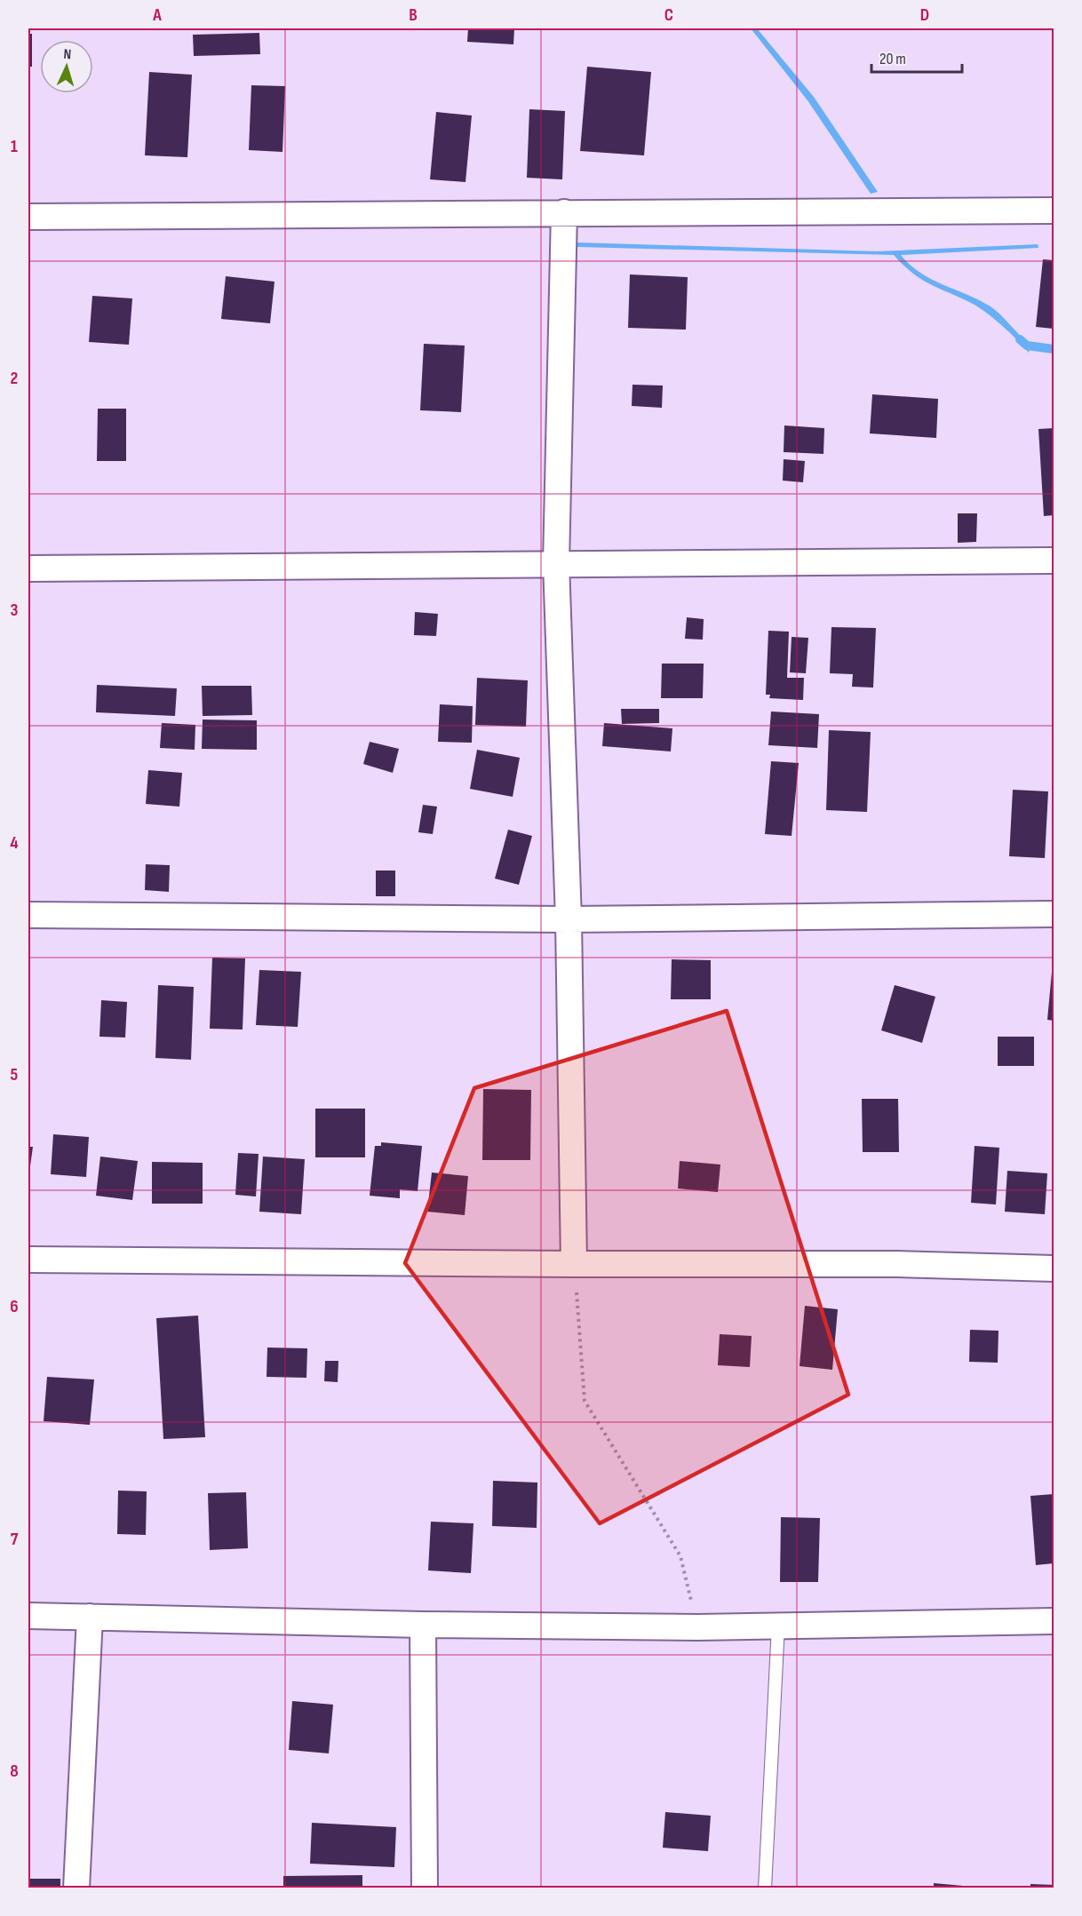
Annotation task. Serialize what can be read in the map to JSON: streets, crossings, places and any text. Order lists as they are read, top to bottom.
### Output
{
  "scale_bar": "20 m",
  "north": "top",
  "grid": {
    "columns": [
      "A",
      "B",
      "C",
      "D"
    ],
    "rows": [
      "1",
      "2",
      "3",
      "4",
      "5",
      "6",
      "7",
      "8"
    ]
  }
}
